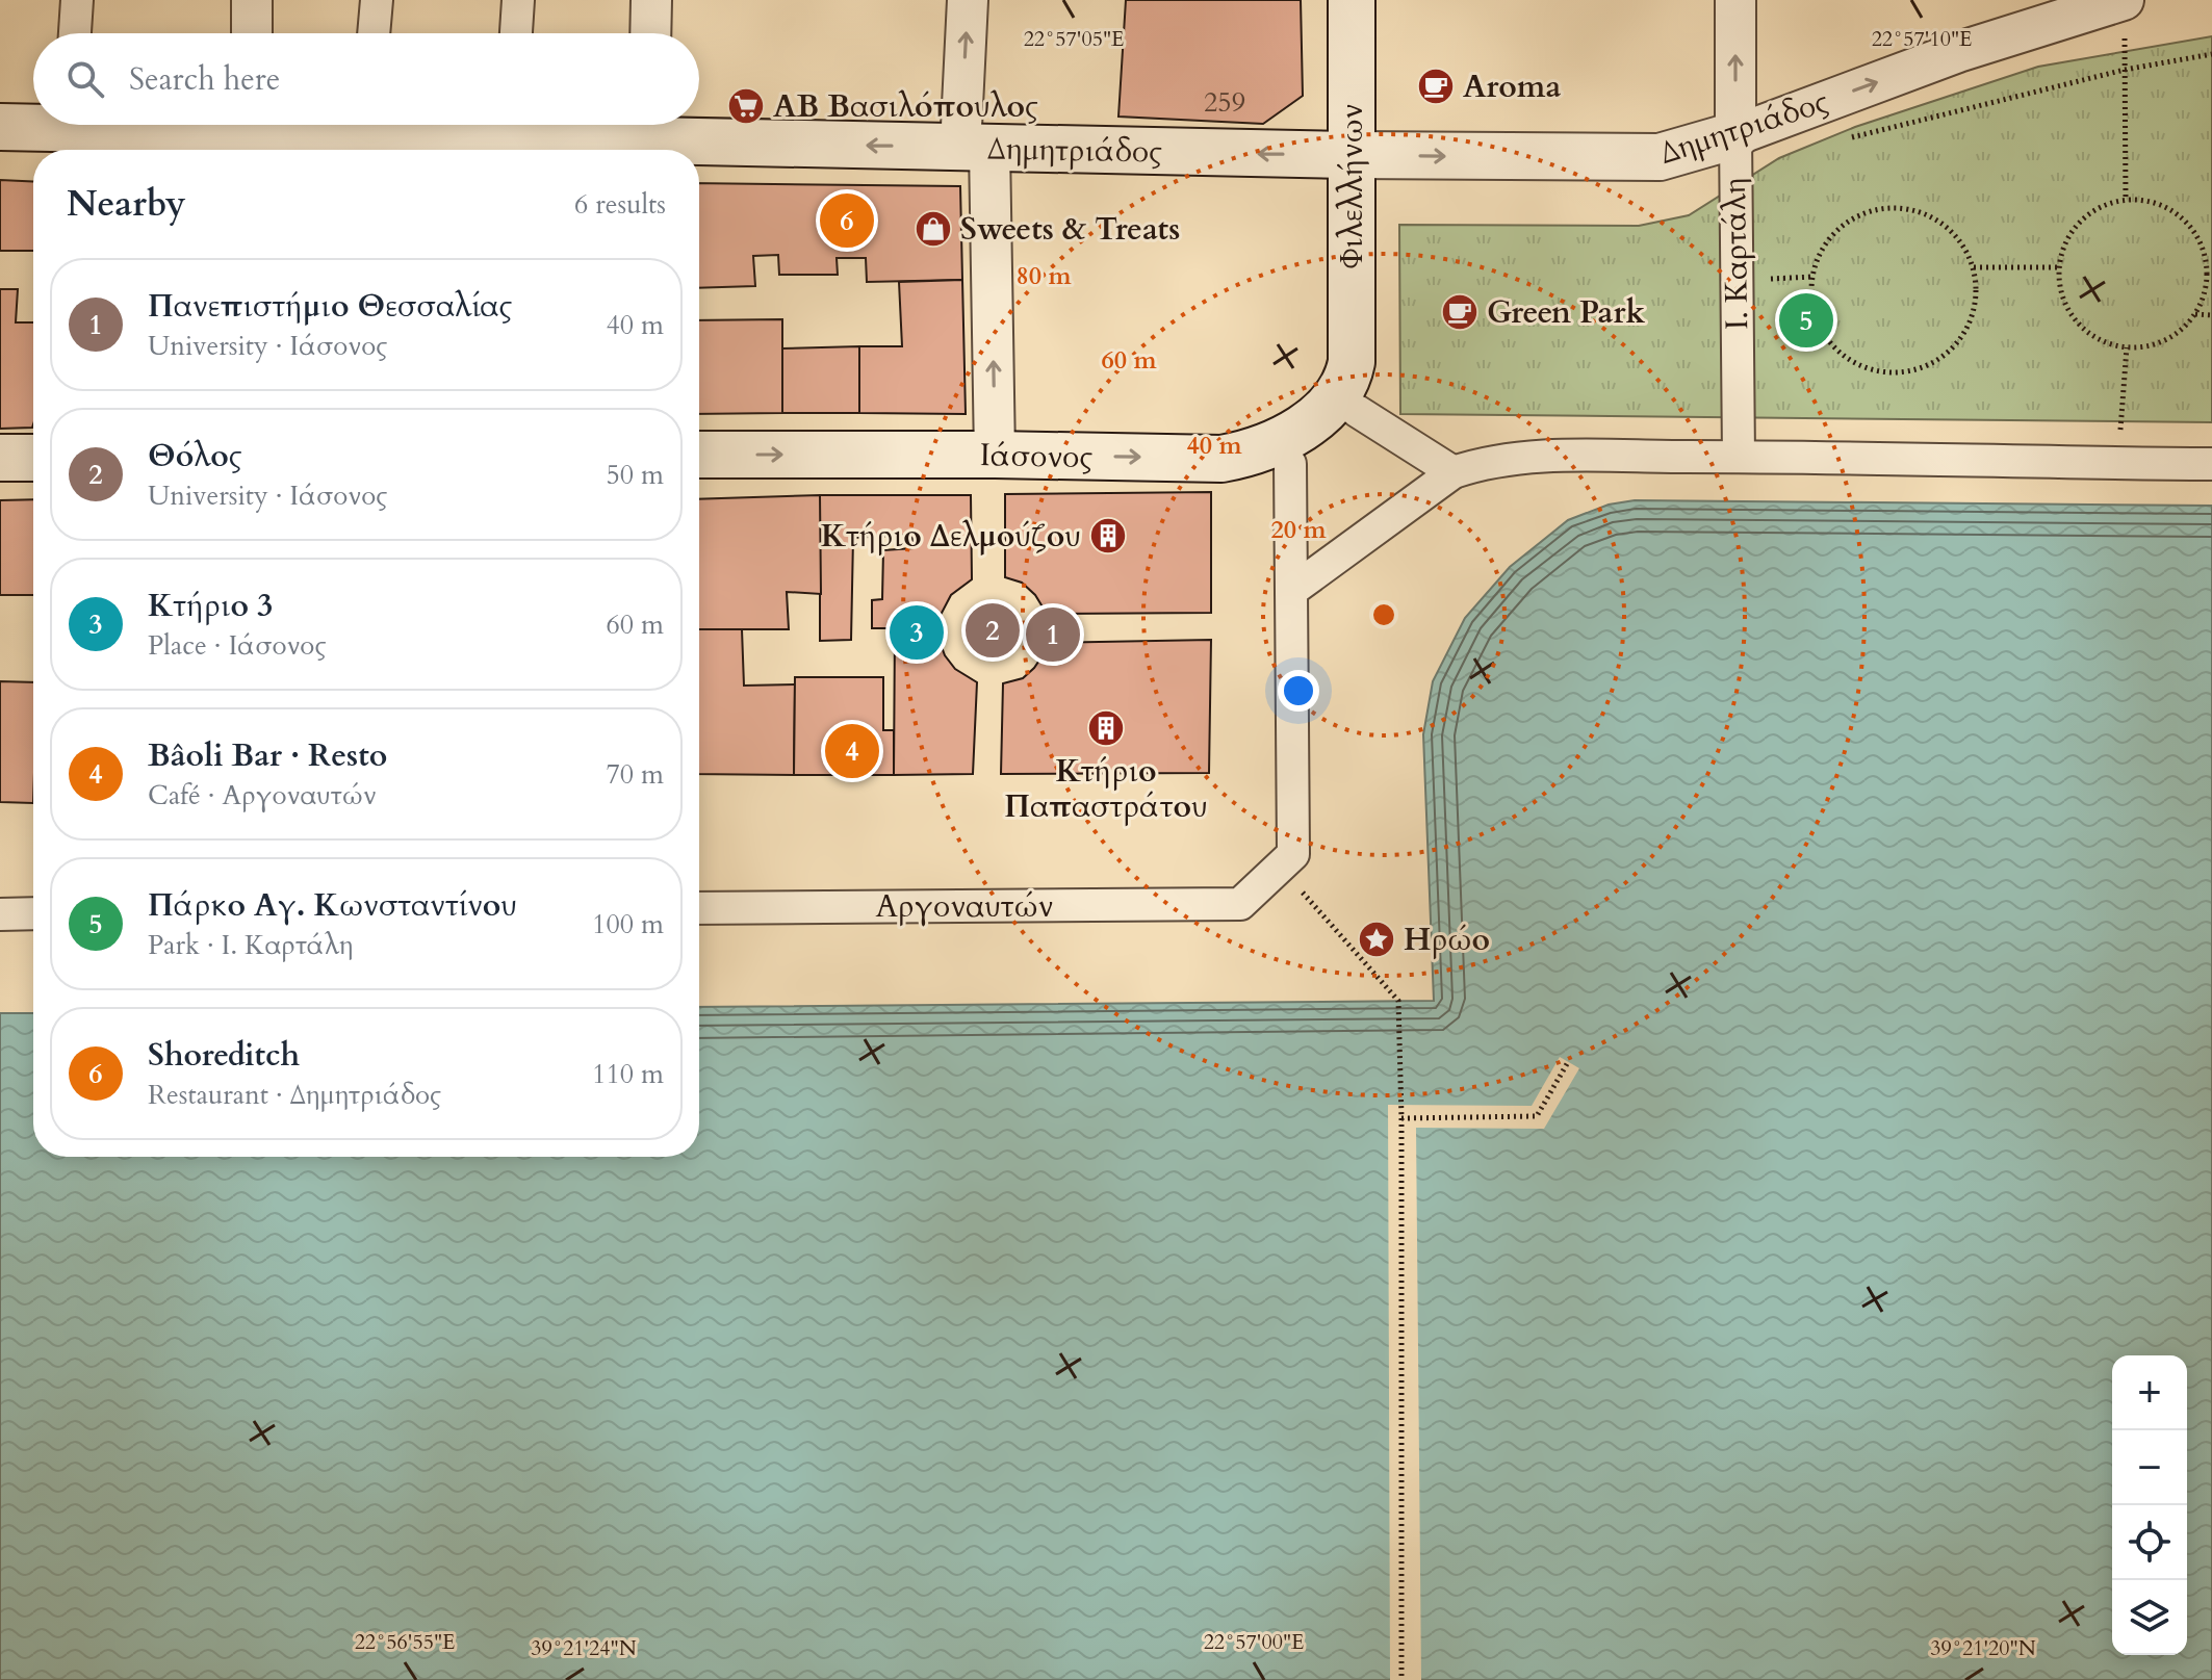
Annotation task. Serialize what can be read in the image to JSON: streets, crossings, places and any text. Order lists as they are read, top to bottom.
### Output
{
  "streets": {
    "main road": ["Δημητριάδος", "Φιλελλήνων", "Ιάσονος"],
    "street": ["Ι. Καρτάλη", "Αργοναυτών"]
  },
  "crossings": [
    ["Δημητριάδος", "Φιλελλήνων"],
    ["Δημητριάδος", "Ι. Καρτάλη"],
    ["Φιλελλήνων", "Ιάσονος"]
  ],
  "one_way": ["Ιάσονος"],
  "places": {
    "cafe": ["Aroma", "Green Park"],
    "supermarket": ["ΑΒ Βασιλόπουλος"],
    "shop": ["Sweets & Treats"],
    "building": ["Κτήριο Δελμούζου", "Κτήριο Παπαστράτου"],
    "place": ["Ηρώο"]
  },
  "house_numbers": ["259"],
  "page": {
    "search": "Search here",
    "heading": ["Nearby", "6 results"],
    "pins": [
      "6",
      "5",
      "2",
      "3",
      "1",
      "4"
    ],
    "list": [
      {
        "mark": "1",
        "name": "Πανεπιστήμιο Θεσσαλίας",
        "note": "University · Ιάσονος",
        "value": "40 m"
      },
      {
        "mark": "2",
        "name": "Θόλος",
        "note": "University · Ιάσονος",
        "value": "50 m"
      },
      {
        "mark": "3",
        "name": "Κτήριο 3",
        "note": "Place · Ιάσονος",
        "value": "60 m"
      },
      {
        "mark": "4",
        "name": "Bâoli Bar · Resto",
        "note": "Café · Αργοναυτών",
        "value": "70 m"
      },
      {
        "mark": "5",
        "name": "Πάρκο Αγ. Κωνσταντίνου",
        "note": "Park · Ι. Καρτάλη",
        "value": "100 m"
      },
      {
        "mark": "6",
        "name": "Shoreditch",
        "note": "Restaurant · Δημητριάδος",
        "value": "110 m"
      }
    ],
    "map_buttons": ["+", "−"]
  },
  "coordinates": [
    "22°57'05\"E",
    "22°57'10\"E",
    "22°56'55\"E",
    "22°57'00\"E",
    "39°21'24\"N",
    "39°21'20\"N"
  ],
  "rings": [
    "80 m",
    "60 m",
    "40 m",
    "20 m"
  ]
}
